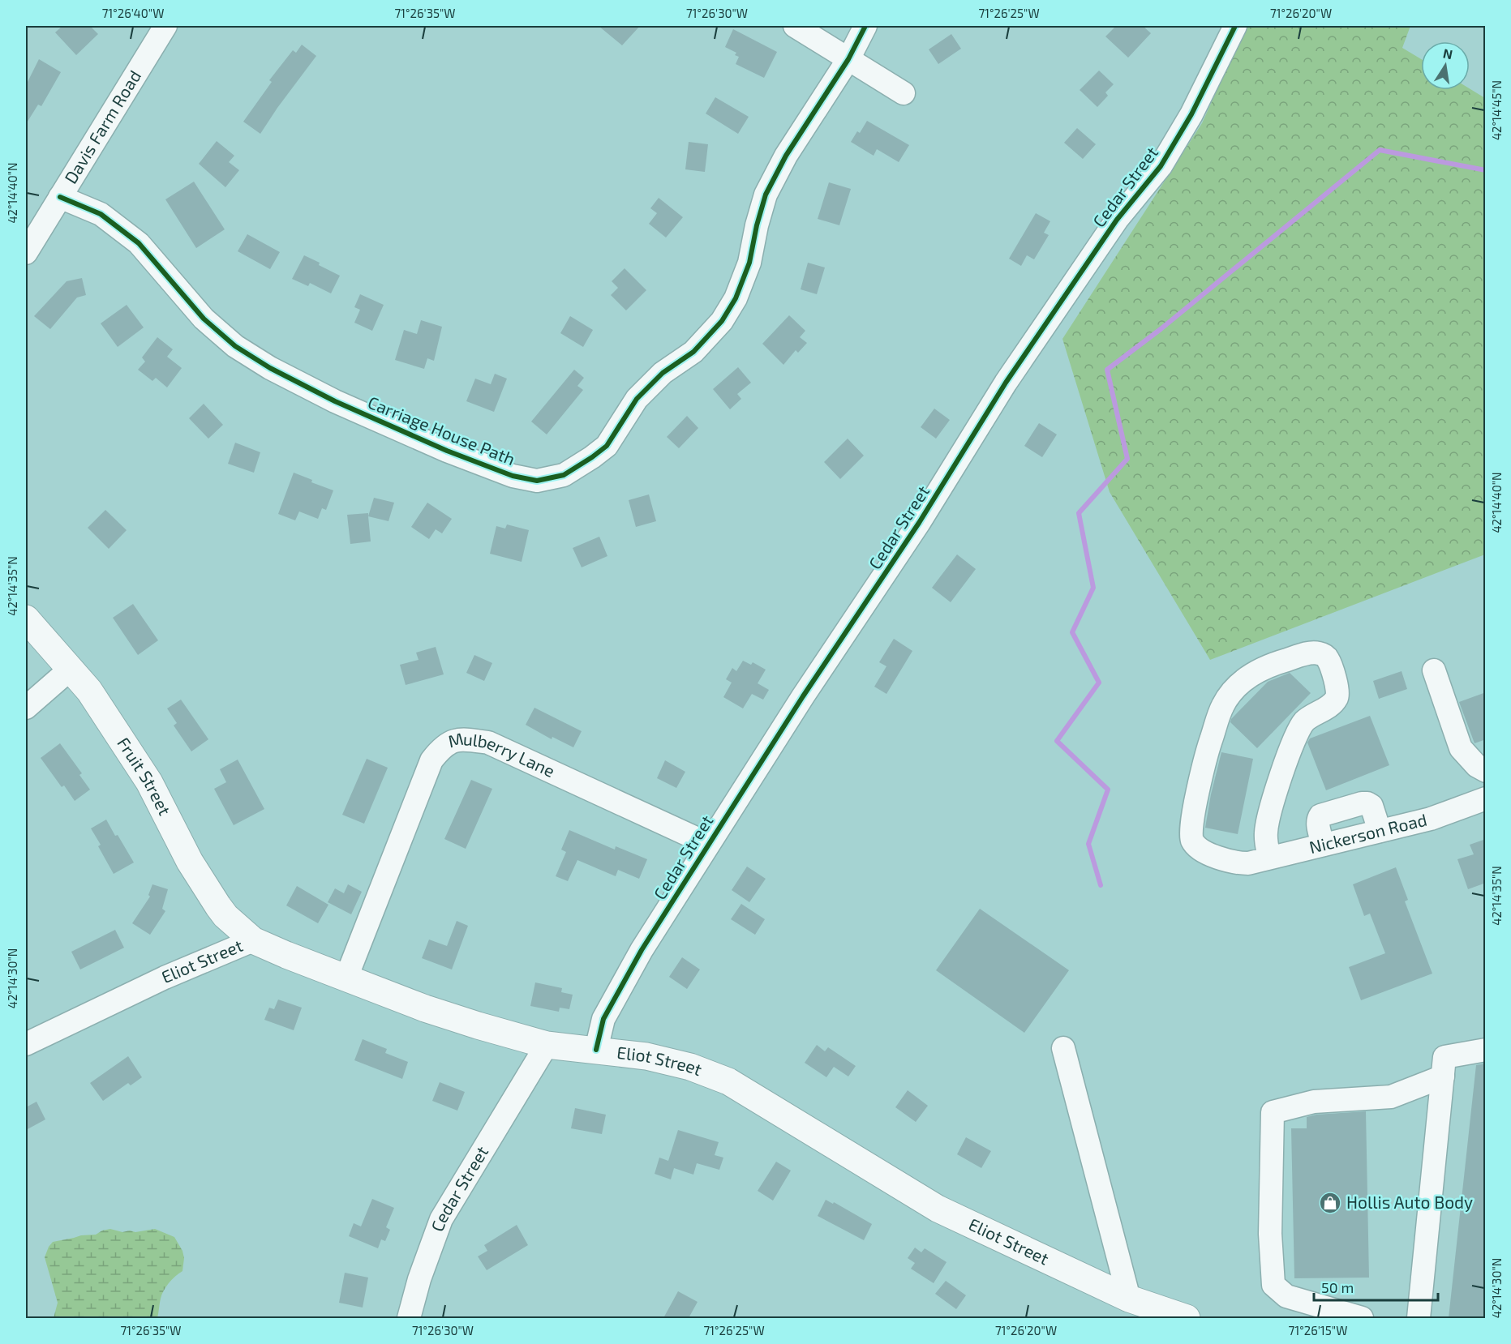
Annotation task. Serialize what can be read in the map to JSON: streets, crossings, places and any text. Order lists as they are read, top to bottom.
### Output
{
  "streets": {
    "main road": ["Fruit Street", "Eliot Street"],
    "street": [
      "Davis Farm Road",
      "Cedar Street",
      "Carriage House Path",
      "Mulberry Lane",
      "Nickerson Road"
    ]
  },
  "crossings": [
    ["Davis Farm Road", "Carriage House Path"],
    ["Cedar Street", "Mulberry Lane"],
    ["Cedar Street", "Eliot Street"],
    ["Mulberry Lane", "Eliot Street"],
    ["Fruit Street", "Eliot Street"]
  ],
  "places": {
    "shop": ["Hollis Auto Body"]
  },
  "scale_bar": "50 m",
  "north": "top",
  "coordinates": [
    "71°26'40\"W",
    "71°26'35\"W",
    "71°26'30\"W",
    "71°26'25\"W",
    "71°26'20\"W",
    "42°14'45\"N",
    "42°14'40\"N",
    "42°14'35\"N",
    "42°14'30\"N",
    "71°26'15\"W"
  ]
}
